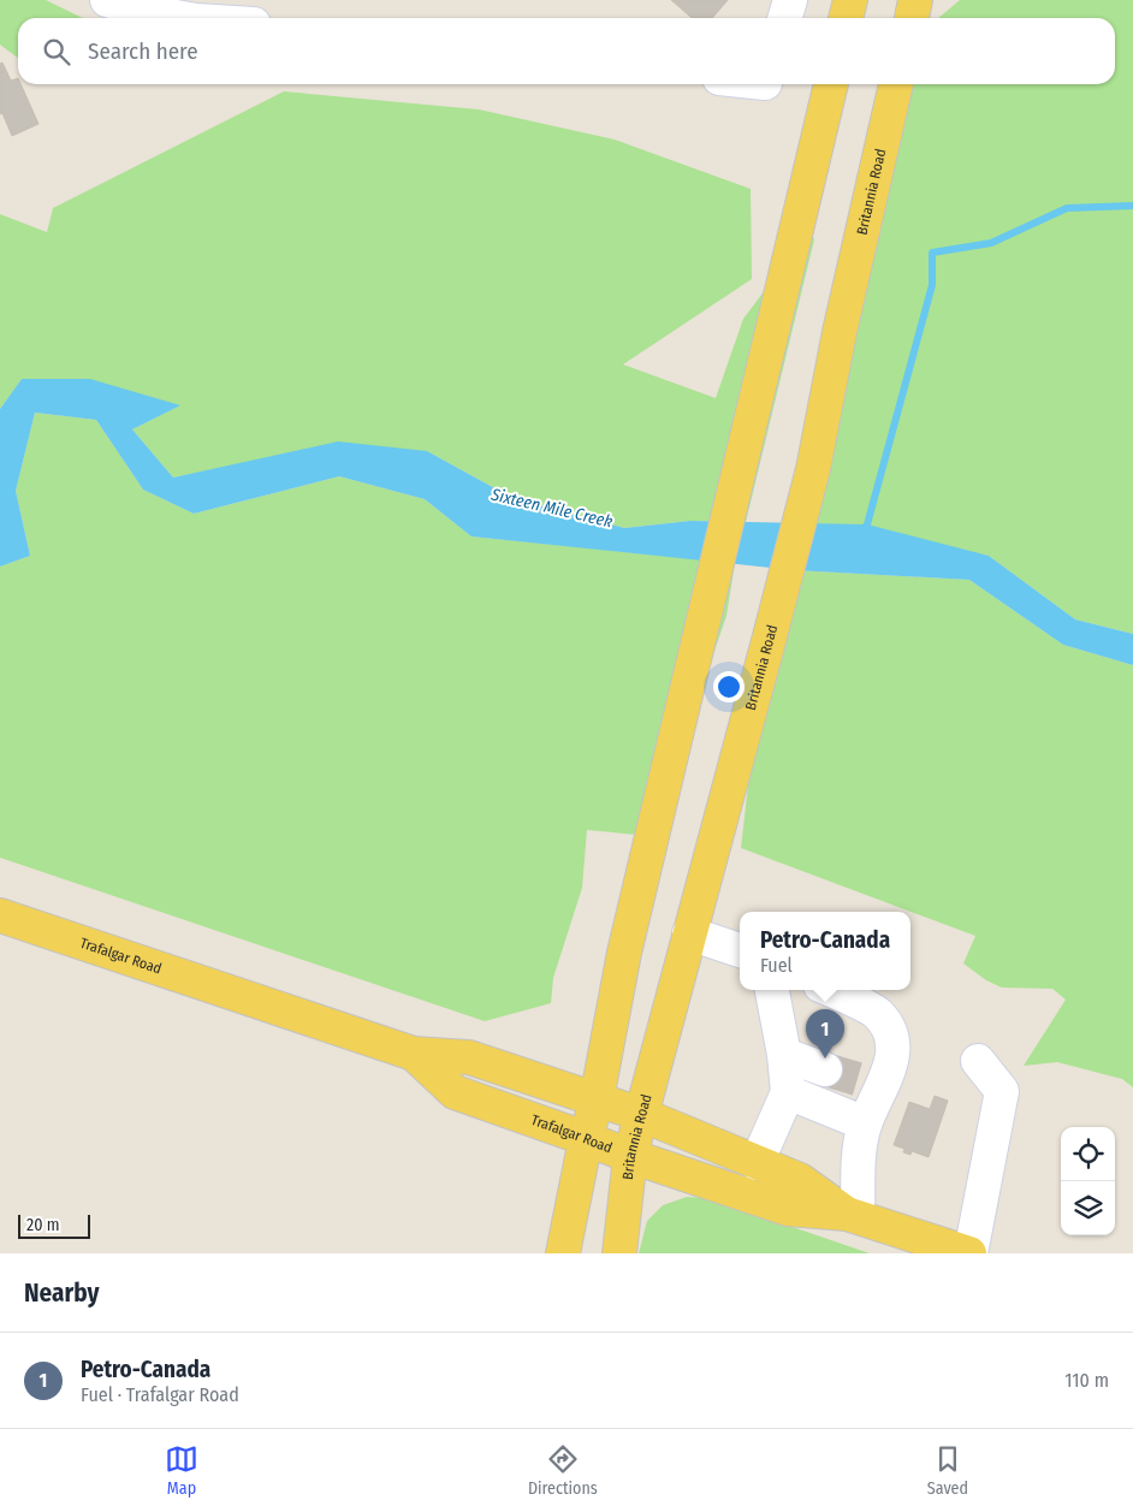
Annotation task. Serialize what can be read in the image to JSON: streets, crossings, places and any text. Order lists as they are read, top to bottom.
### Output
{
  "streets": {
    "main road": ["Britannia Road", "Trafalgar Road"]
  },
  "crossings": [
    ["Britannia Road", "Trafalgar Road"]
  ],
  "water": ["Sixteen Mile Creek"],
  "scale_bar": "20 m",
  "page": {
    "search": "Search here",
    "popup": ["Petro-Canada", "Fuel"],
    "pins": "1",
    "scale": "20 m",
    "heading": "Nearby",
    "list": [
      {
        "mark": "1",
        "name": "Petro-Canada",
        "note": "Fuel · Trafalgar Road",
        "value": "110 m"
      }
    ],
    "nav": ["Map", "Directions", "Saved"]
  }
}
